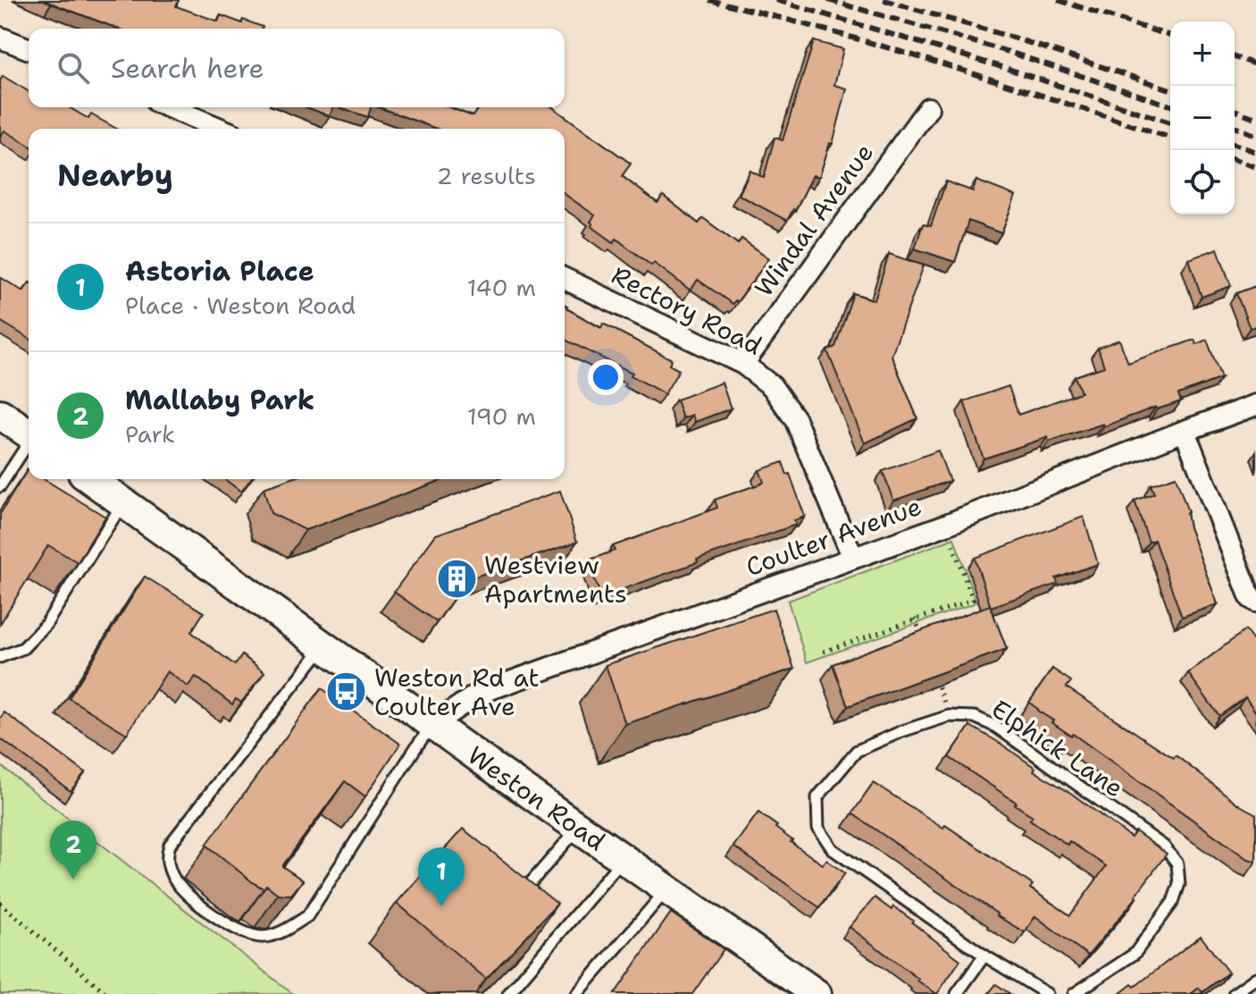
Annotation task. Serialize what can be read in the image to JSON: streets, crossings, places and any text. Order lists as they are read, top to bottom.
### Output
{
  "streets": {
    "main road": ["Weston Road"],
    "street": ["Windal Avenue", "Rectory Road", "Coulter Avenue"],
    "lane": ["Elphick Lane"]
  },
  "crossings": [
    ["Windal Avenue", "Rectory Road"],
    ["Rectory Road", "Coulter Avenue"],
    ["Coulter Avenue", "Weston Road"]
  ],
  "places": {
    "building": ["Westview Apartments"],
    "bus stop": ["Weston Rd at Coulter Ave"]
  },
  "page": {
    "map_buttons": ["+", "−"],
    "search": "Search here",
    "heading": ["Nearby", "2 results"],
    "list": [
      {
        "mark": "1",
        "name": "Astoria Place",
        "note": "Place · Weston Road",
        "value": "140 m"
      },
      {
        "mark": "2",
        "name": "Mallaby Park",
        "note": "Park",
        "value": "190 m"
      }
    ],
    "pins": ["2", "1"]
  }
}
